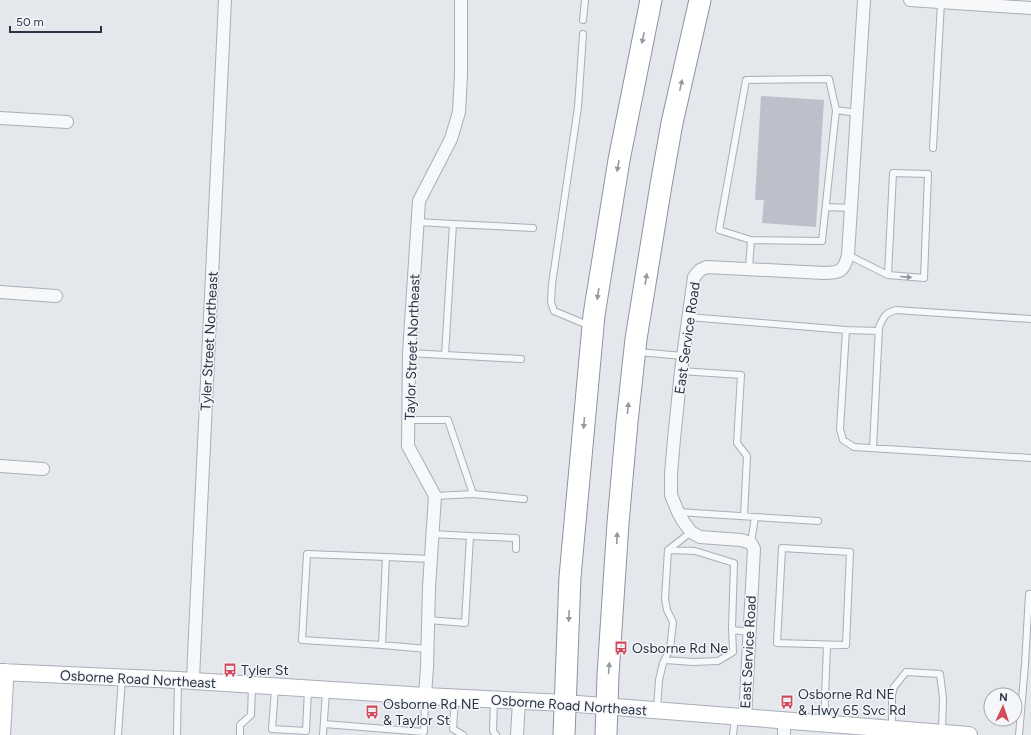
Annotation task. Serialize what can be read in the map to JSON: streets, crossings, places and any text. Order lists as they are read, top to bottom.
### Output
{
  "streets": {
    "street": [
      "East Service Road",
      "Tyler Street Northeast",
      "Taylor Street Northeast",
      "Osborne Road Northeast"
    ]
  },
  "crossings": [
    ["East Service Road", "Osborne Road Northeast"],
    ["Tyler Street Northeast", "Osborne Road Northeast"]
  ],
  "places": {
    "bus stop": [
      "Osborne Rd Ne",
      "Tyler St",
      "Osborne Rd NE & Hwy 65 Svc Rd",
      "Osborne Rd NE & Taylor St"
    ]
  },
  "scale_bar": "50 m",
  "north": "top"
}
